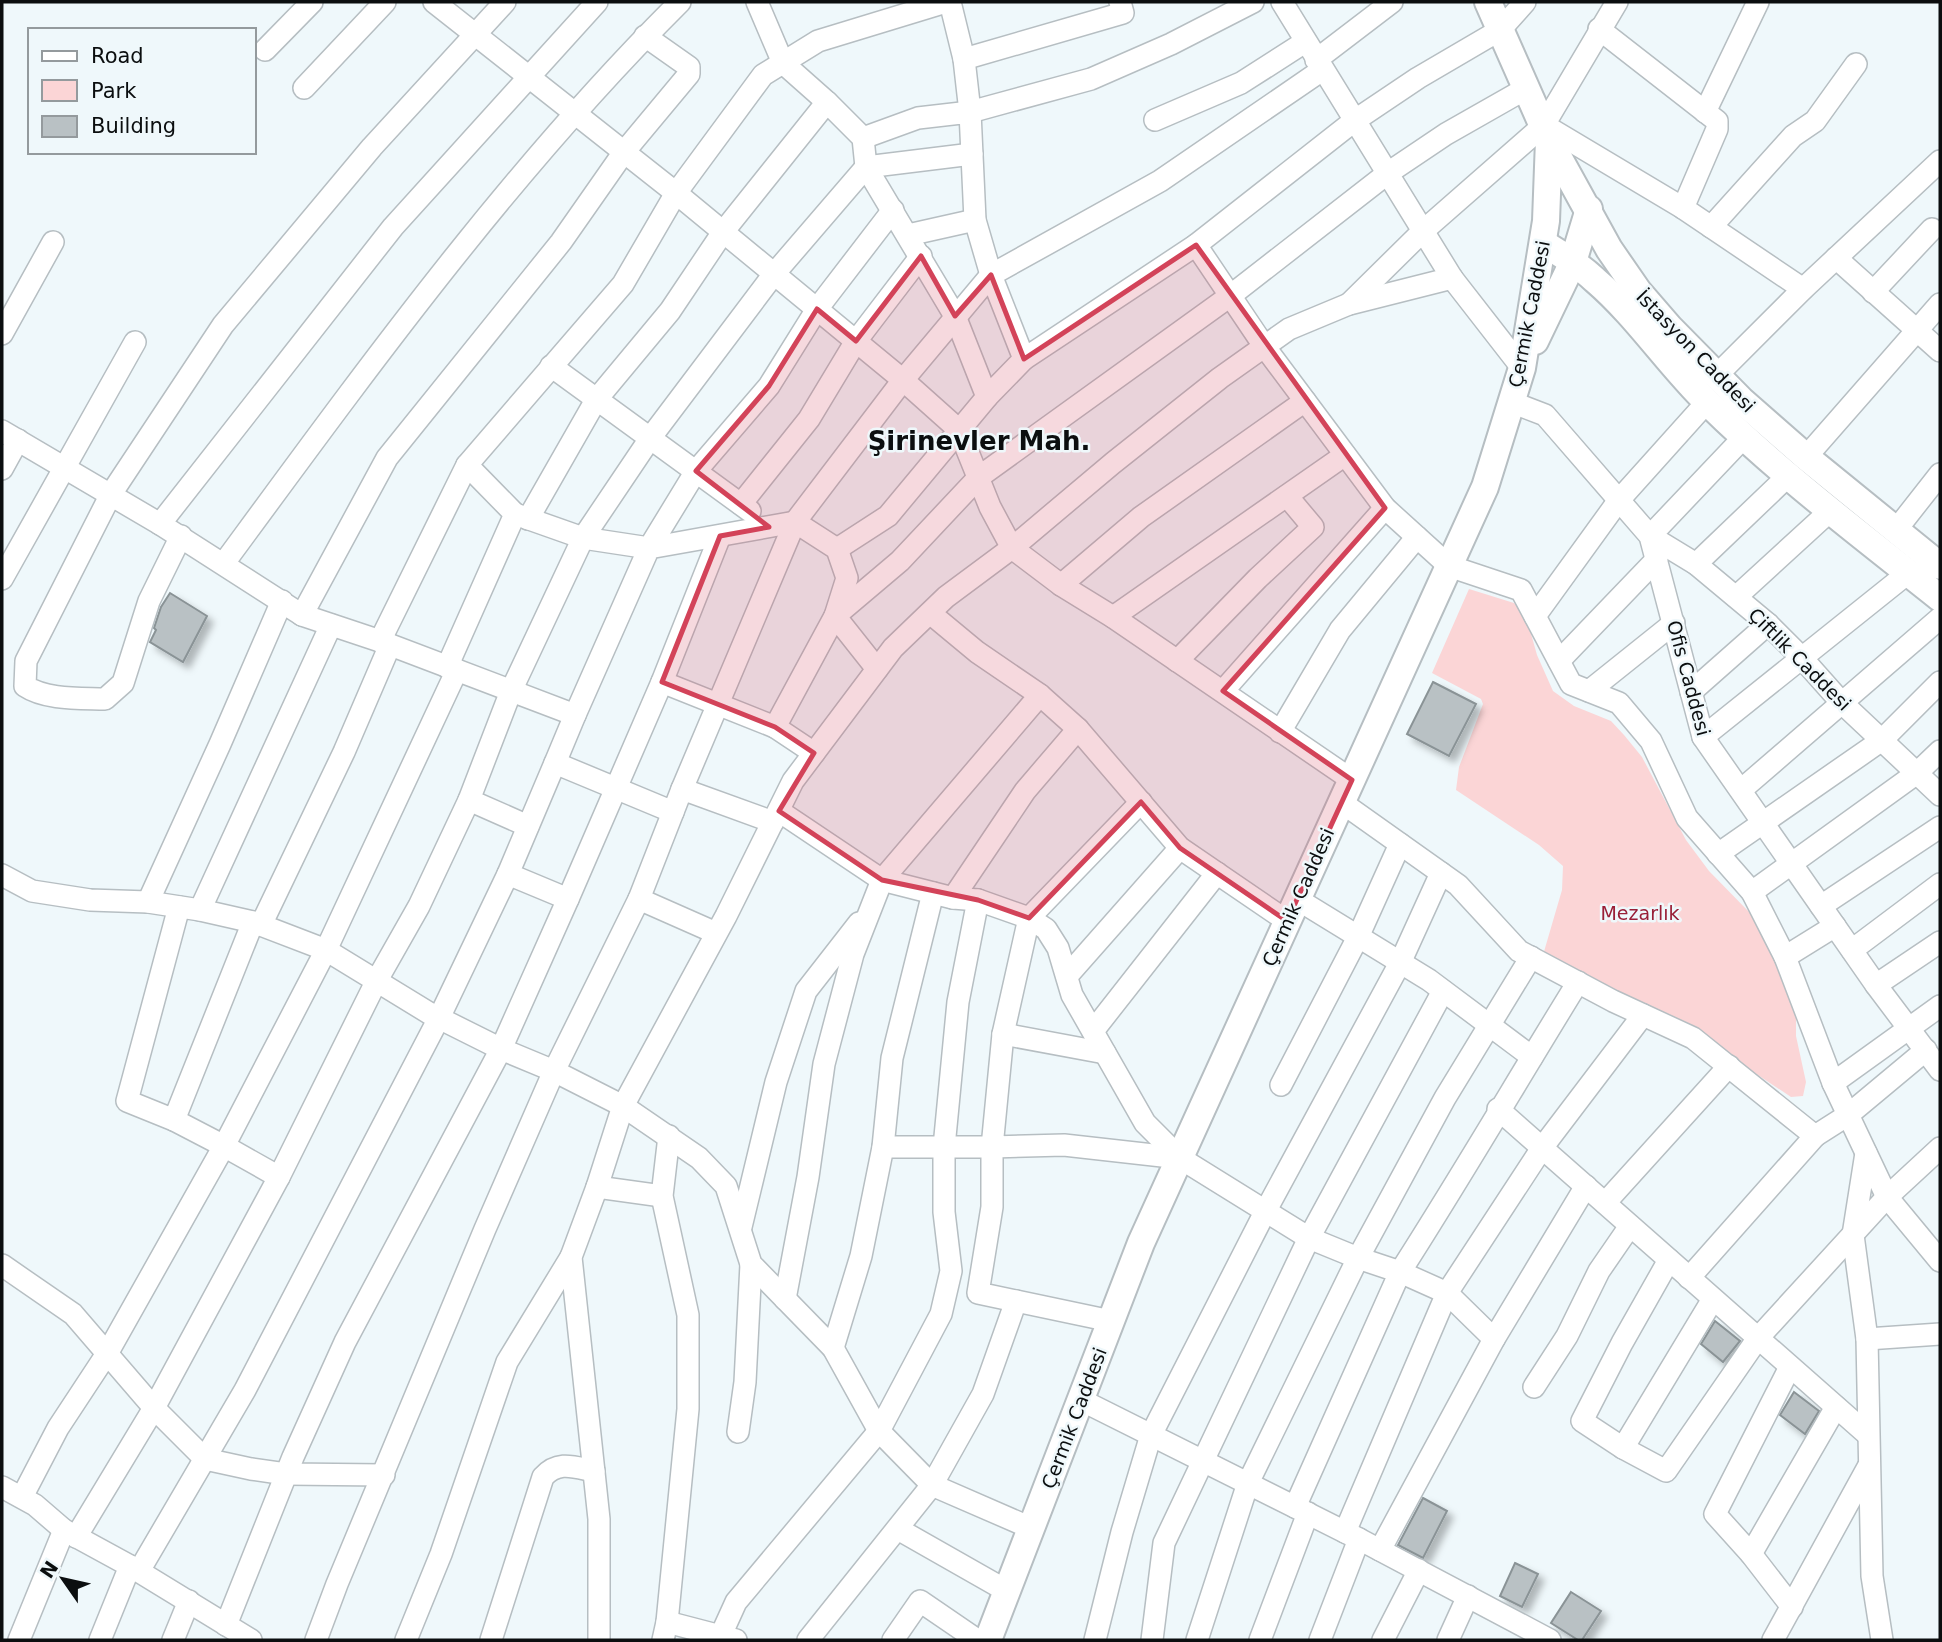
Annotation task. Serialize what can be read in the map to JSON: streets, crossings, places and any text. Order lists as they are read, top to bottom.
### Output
{
  "streets": {
    "main road": ["Çermik Caddesi", "İstasyon Caddesi"],
    "street": ["Çiftlik Caddesi", "Ofis Caddesi"]
  },
  "crossings": [
    ["Çermik Caddesi", "İstasyon Caddesi"],
    ["Çermik Caddesi", "Ofis Caddesi"],
    ["Çiftlik Caddesi", "Ofis Caddesi"]
  ],
  "districts": ["Şirinevler Mah."],
  "parks": ["Mezarlık"],
  "legend": ["Road", "Park", "Building"],
  "north": "top left"
}
